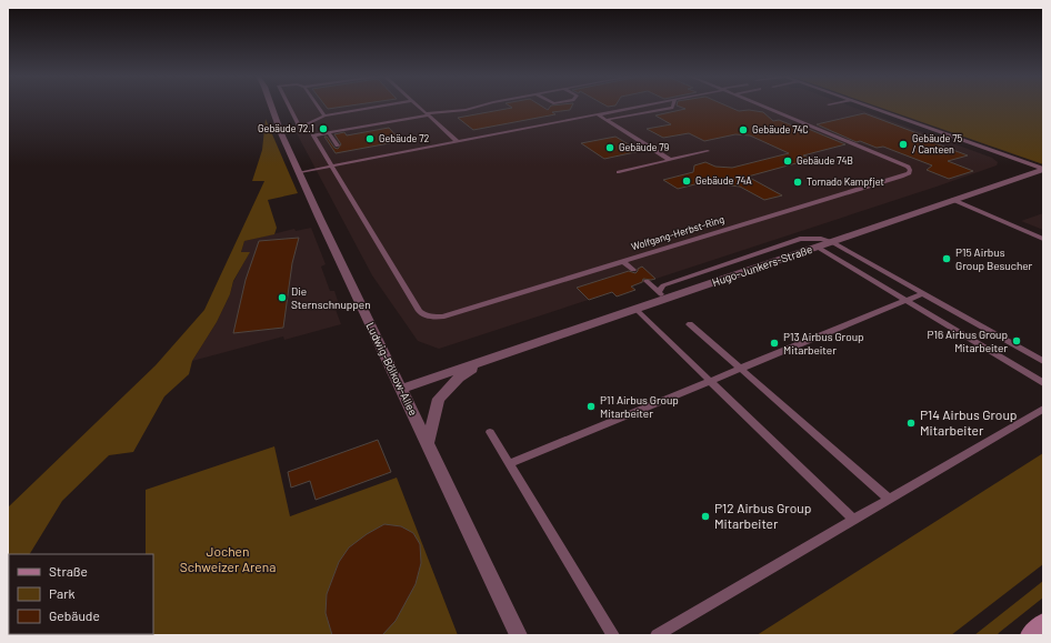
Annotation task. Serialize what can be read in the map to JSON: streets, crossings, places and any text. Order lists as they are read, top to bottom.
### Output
{
  "streets": {
    "street": ["Hugo-Junkers-Straße", "Ludwig-Bölkow-Allee"],
    "lane": ["Wolfgang-Herbst-Ring"]
  },
  "crossings": [
    ["Hugo-Junkers-Straße", "Ludwig-Bölkow-Allee"]
  ],
  "parks": ["Jochen Schweizer Arena"],
  "places": [
    "Gebäude 72.1",
    "Gebäude 74C",
    "Gebäude 72",
    "Gebäude 75 / Canteen",
    "Gebäude 79",
    "Gebäude 74B",
    "Gebäude 74A",
    "Tornado Kampfjet",
    "P15 Airbus Group Besucher",
    "Die Sternschnuppen",
    "P16 Airbus Group Mitarbeiter",
    "P13 Airbus Group Mitarbeiter",
    "P11 Airbus Group Mitarbeiter",
    "P14 Airbus Group Mitarbeiter",
    "P12 Airbus Group Mitarbeiter"
  ],
  "legend": ["Straße", "Park", "Gebäude"]
}
